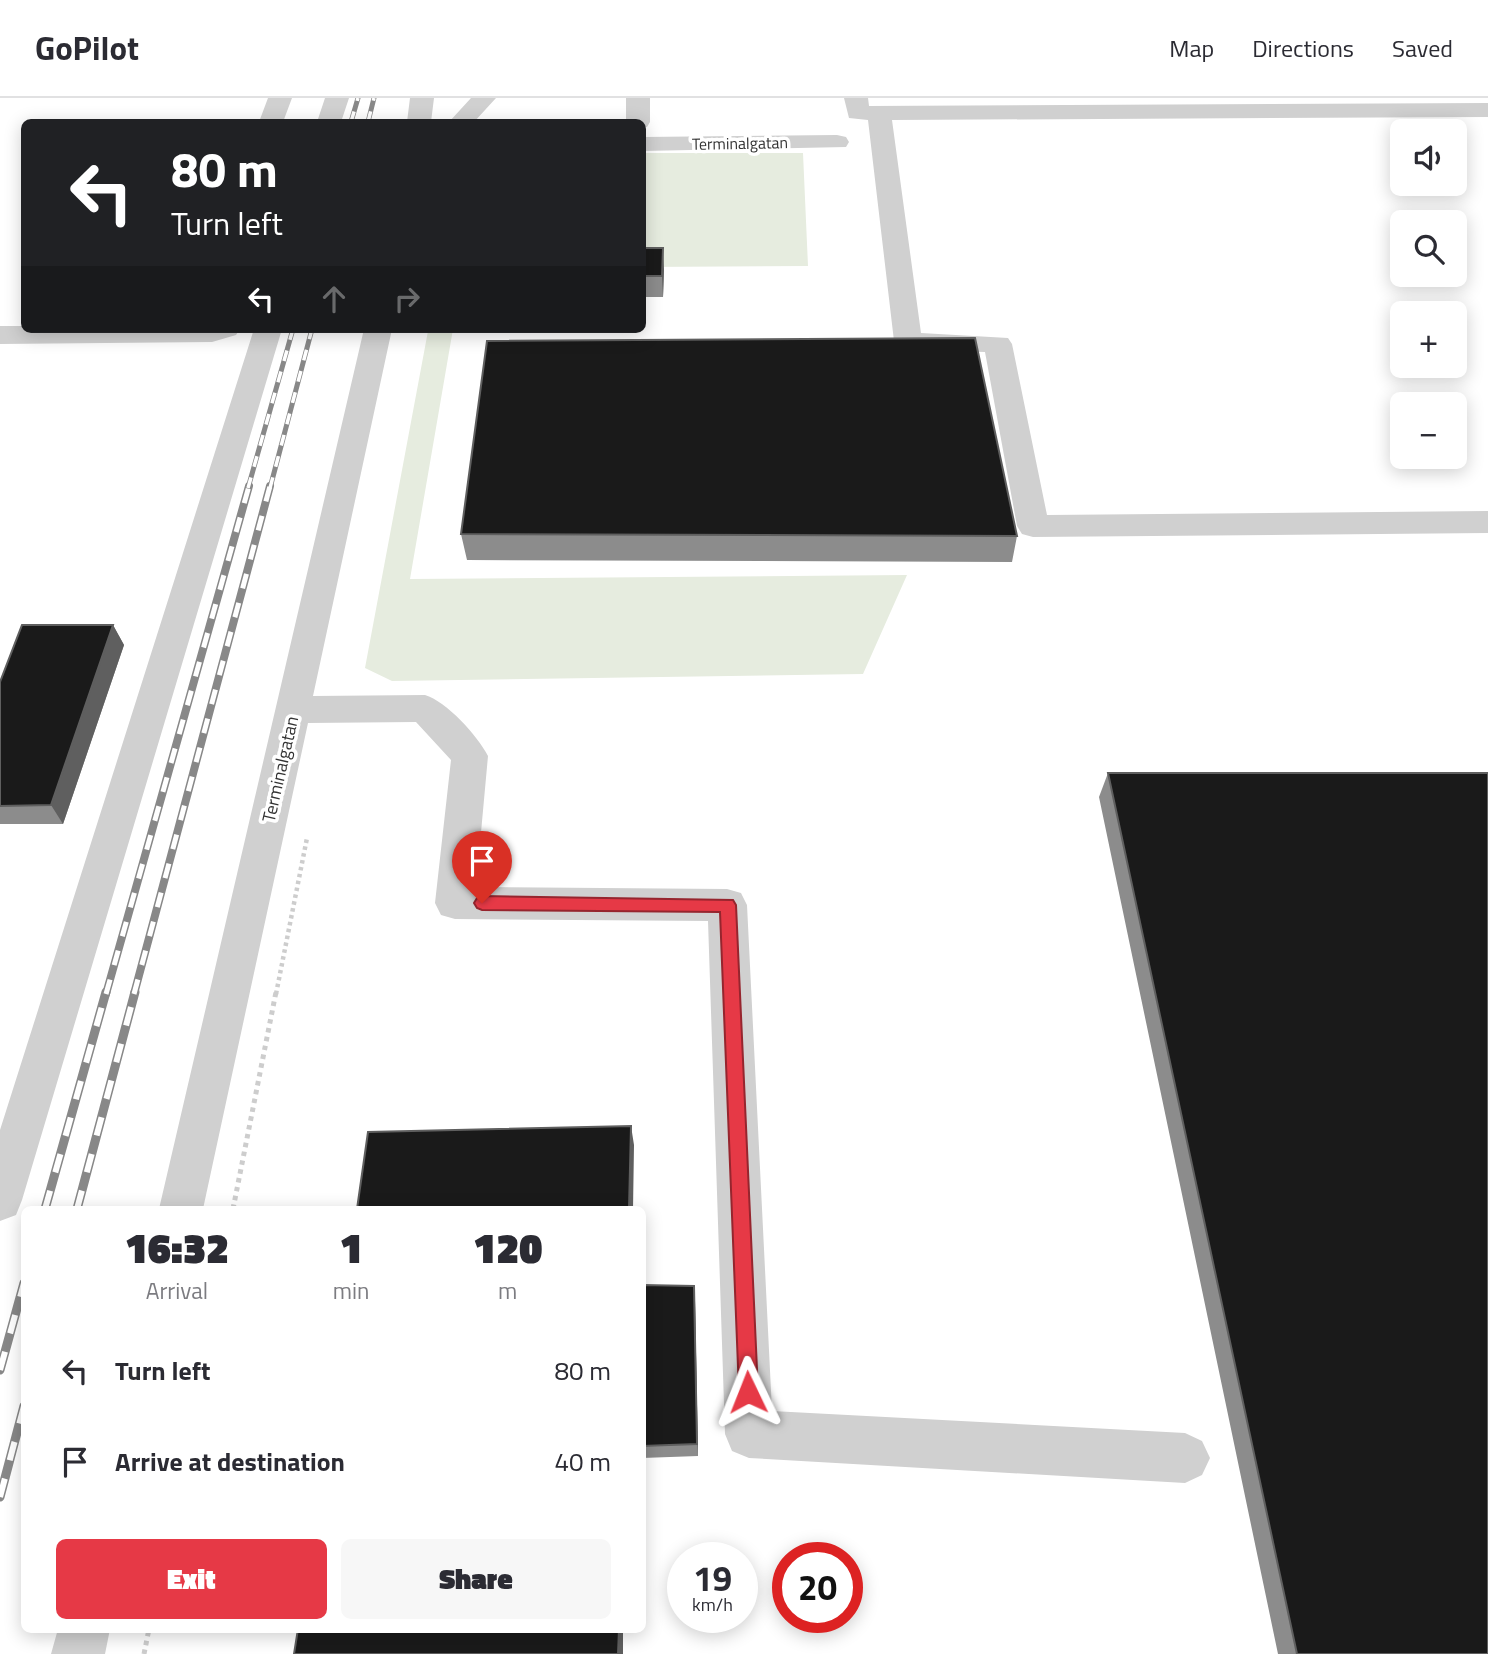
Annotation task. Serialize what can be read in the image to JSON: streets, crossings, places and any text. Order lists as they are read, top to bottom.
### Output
{
  "streets": {
    "street": ["Terminalgatan"]
  },
  "page": {
    "header": "GoPilot",
    "nav": ["Map", "Directions", "Saved"],
    "map_buttons": ["+", "−"],
    "turn": ["80 m", "Turn left"],
    "eta": [
      "16:32",
      "Arrival",
      "1",
      "min",
      "120",
      "m"
    ],
    "list": [
      {
        "name": "Turn left",
        "value": "80 m"
      },
      {
        "name": "Arrive at destination",
        "value": "40 m"
      }
    ],
    "buttons": ["Exit", "Share"],
    "speed": "19 km/h",
    "limit": "20"
  }
}
